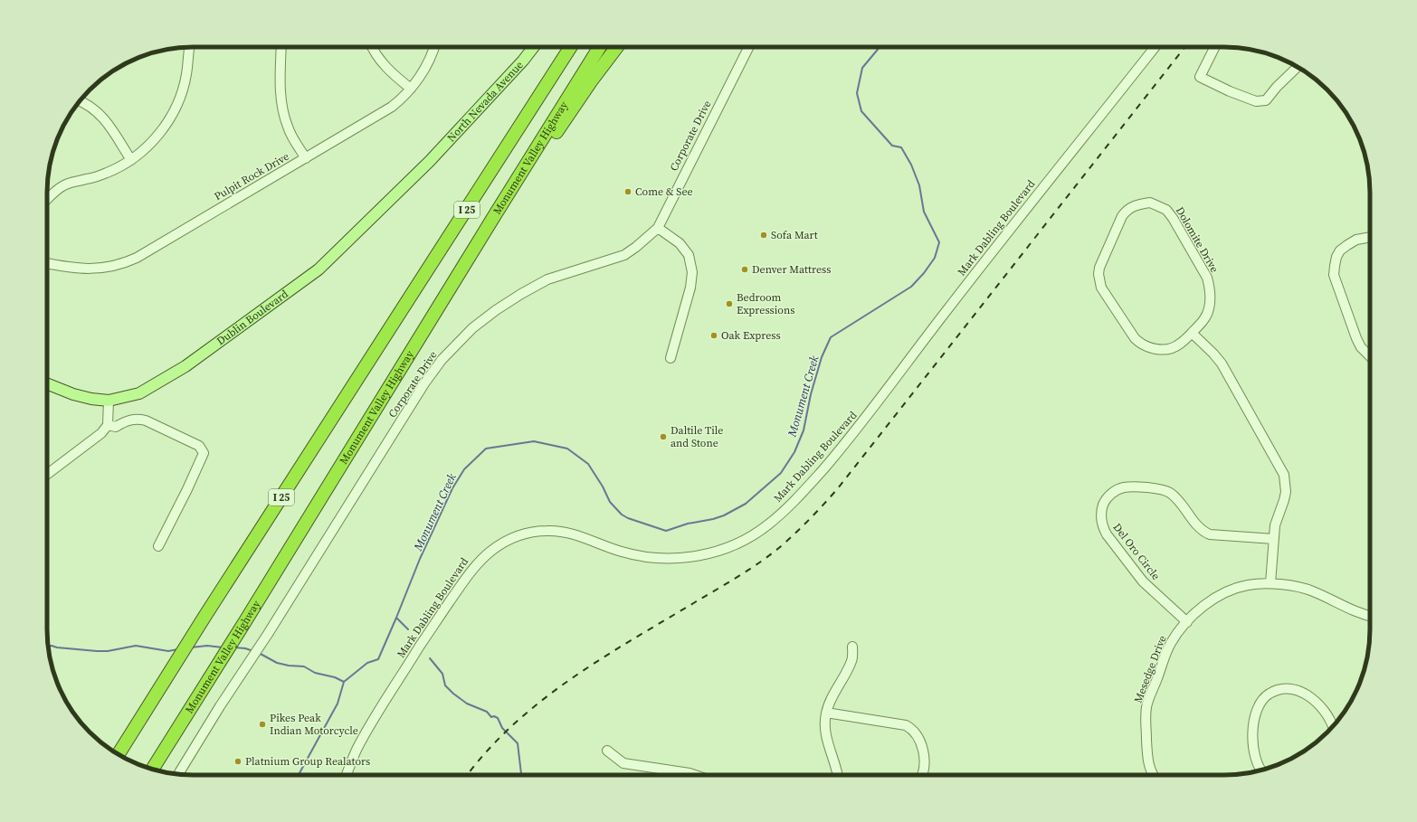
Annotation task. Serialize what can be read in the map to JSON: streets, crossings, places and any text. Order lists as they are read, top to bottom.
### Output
{
  "streets": {
    "highway": ["Monument Valley Highway", "I 25"],
    "main road": ["North Nevada Avenue", "Dublin Boulevard"],
    "street": [
      "Corporate Drive",
      "Pulpit Rock Drive",
      "Mark Dabling Boulevard",
      "Dolomite Drive",
      "Del Oro Circle",
      "Mesedge Drive"
    ]
  },
  "crossings": [
    ["North Nevada Avenue", "Dublin Boulevard"],
    ["Del Oro Circle", "Mesedge Drive"]
  ],
  "water": ["Monument Creek"],
  "places": [
    "Come & See",
    "Sofa Mart",
    "Denver Mattress",
    "Bedroom Expressions",
    "Oak Express",
    "Daltile Tile and Stone",
    "Pikes Peak Indian Motorcycle",
    "Platnium Group Realators"
  ]
}
